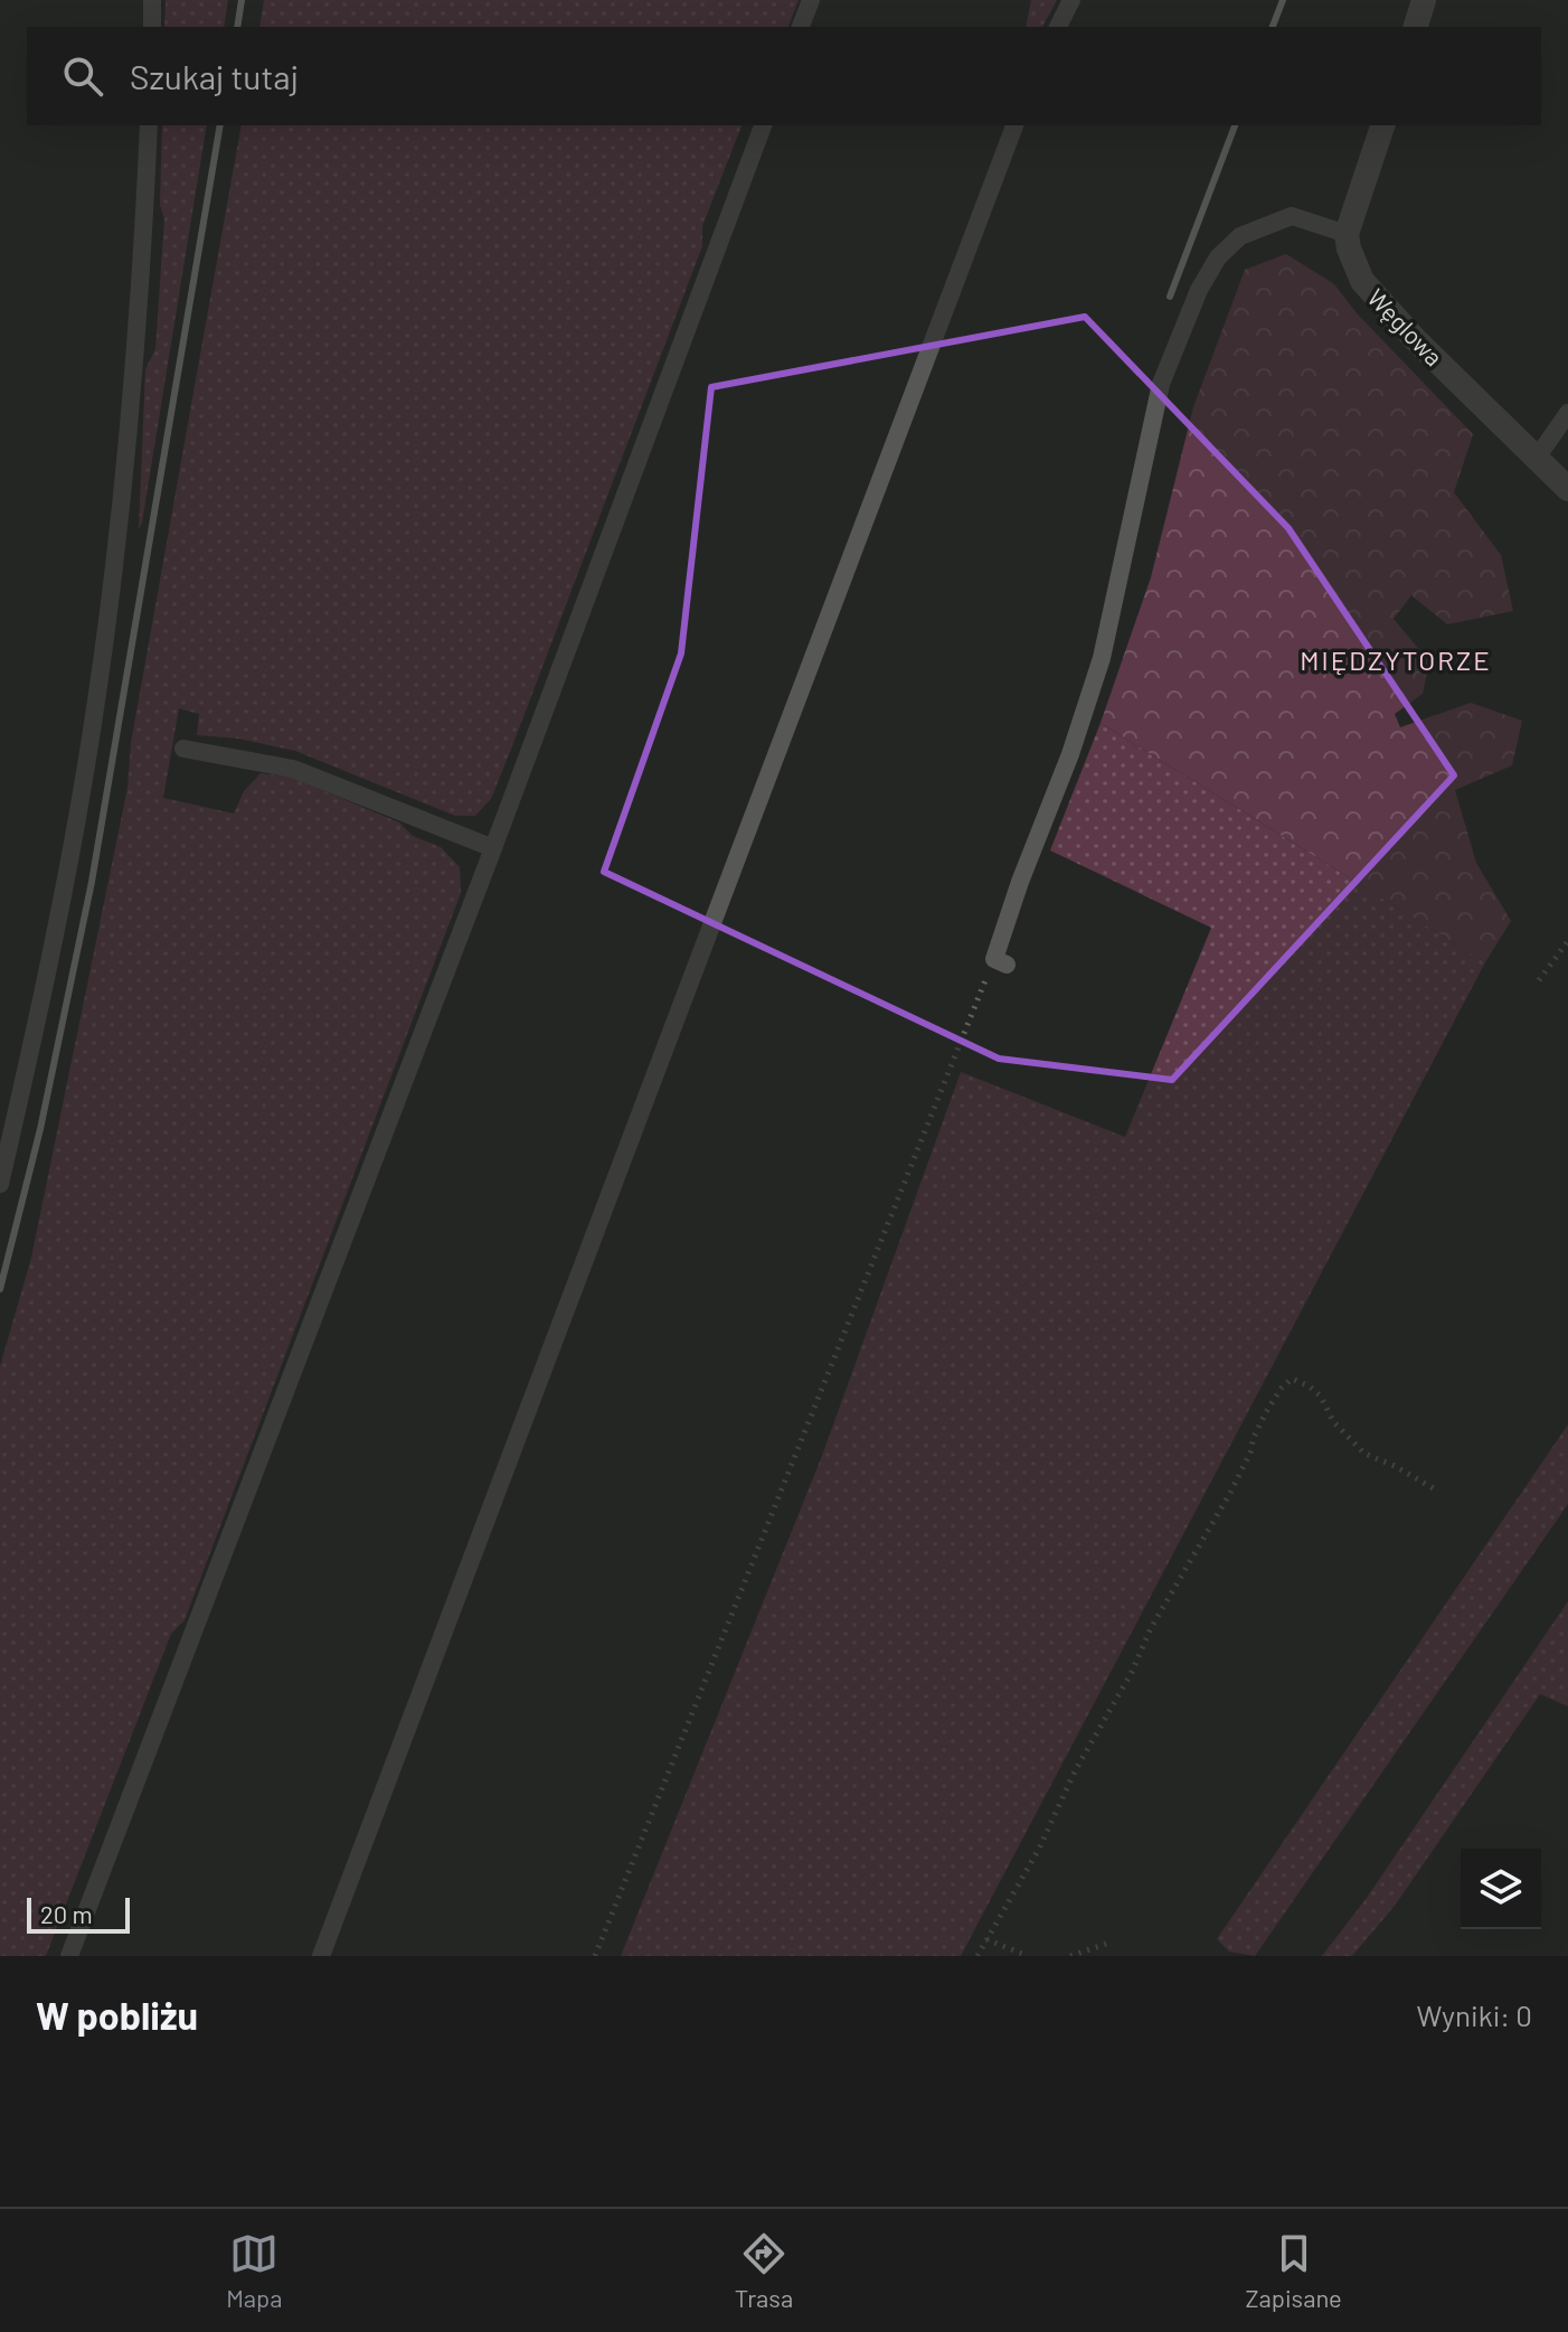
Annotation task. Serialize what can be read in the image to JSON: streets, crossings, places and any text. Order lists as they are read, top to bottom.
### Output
{
  "streets": {
    "street": ["Węglowa"]
  },
  "districts": ["MIĘDZYTORZE"],
  "scale_bar": "20 m",
  "page": {
    "search": "Szukaj tutaj",
    "scale": "20 m",
    "heading": ["W pobliżu", "Wyniki: 0"],
    "nav": ["Mapa", "Trasa", "Zapisane"]
  }
}
